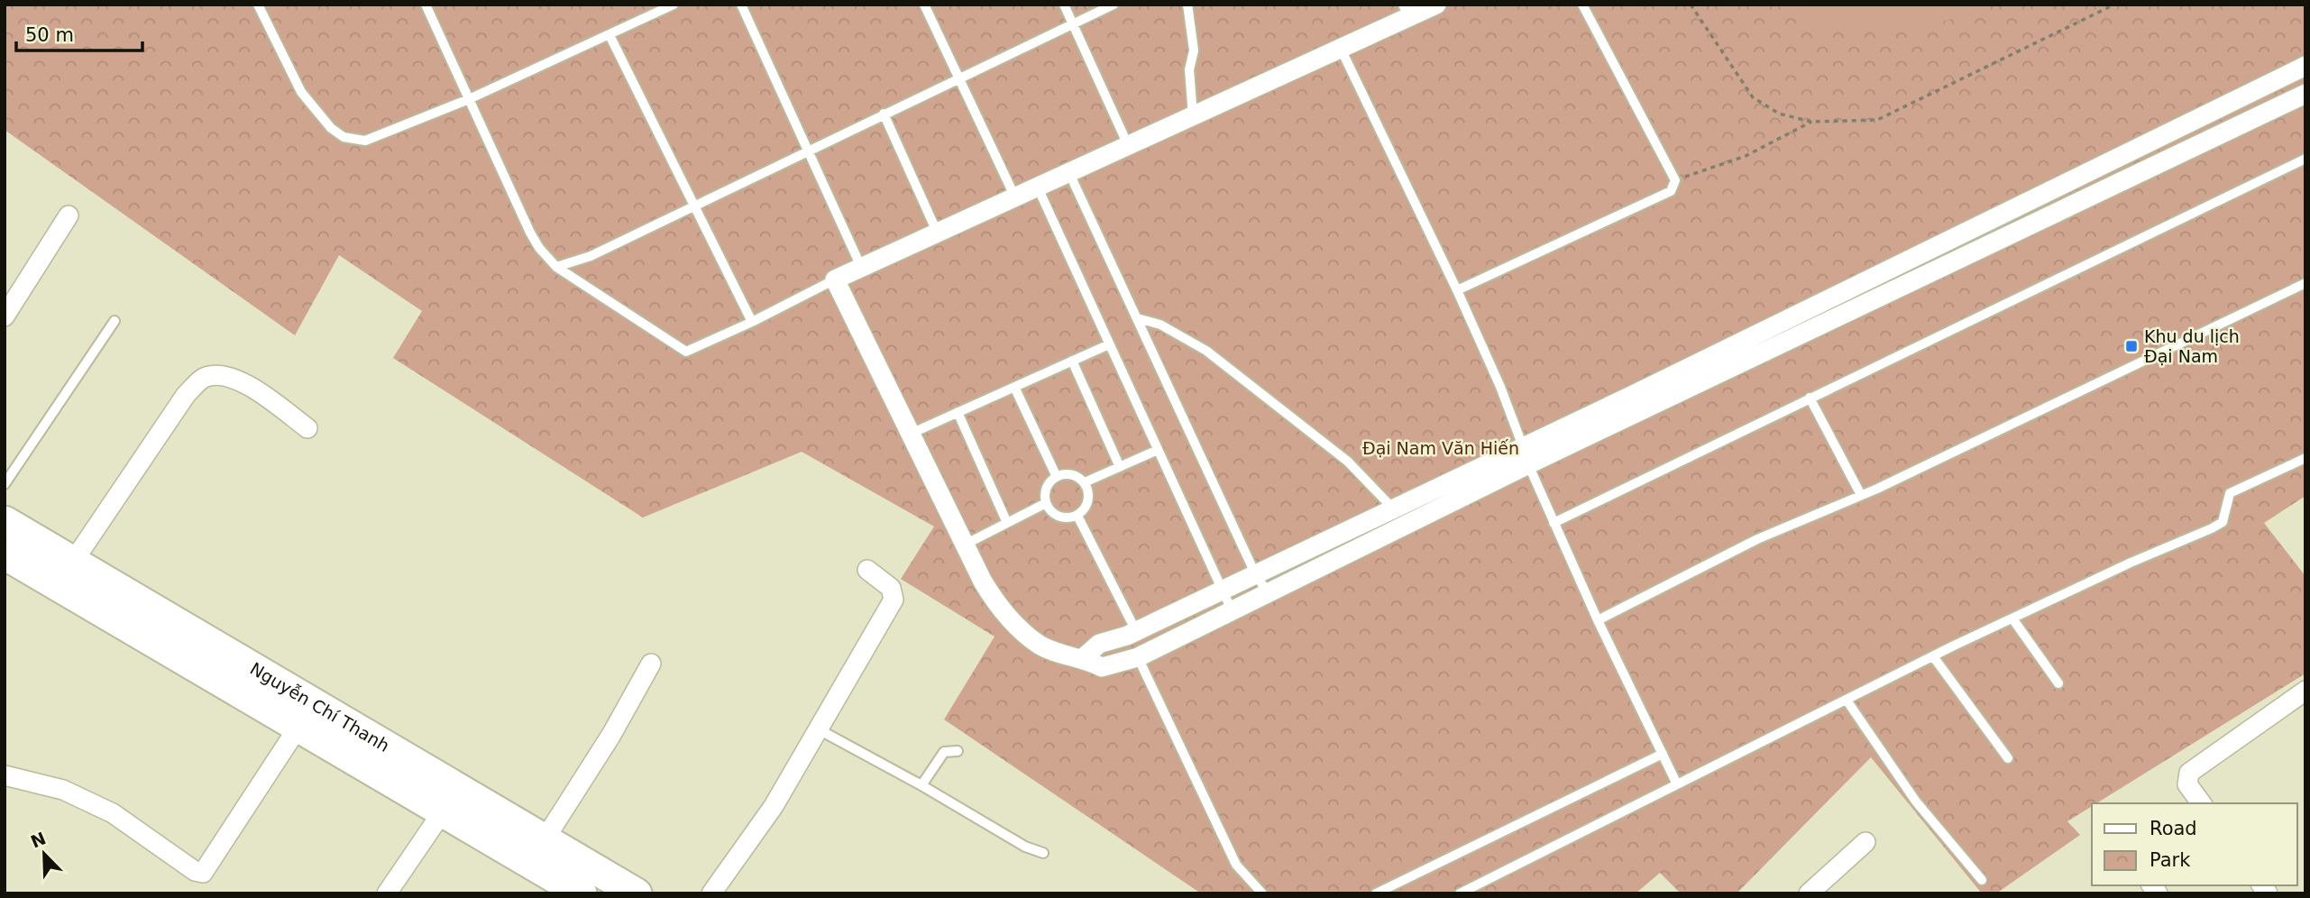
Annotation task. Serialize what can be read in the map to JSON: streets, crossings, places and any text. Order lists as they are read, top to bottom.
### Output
{
  "streets": {
    "main road": ["Nguyễn Chí Thanh"]
  },
  "parks": ["Đại Nam Văn Hiến"],
  "places": {
    "transit": ["Khu du lịch Đại Nam"]
  },
  "legend": ["Road", "Park"],
  "scale_bar": "50 m",
  "north": "top left"
}
